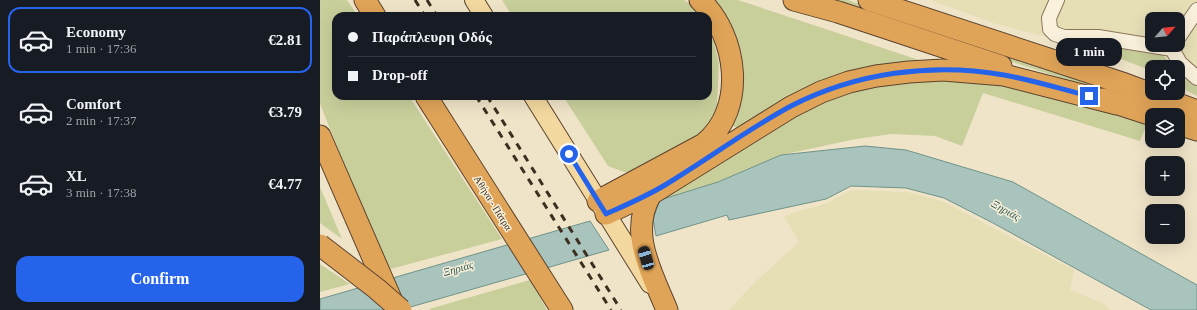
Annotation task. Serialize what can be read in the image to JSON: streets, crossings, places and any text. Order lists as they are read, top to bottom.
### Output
{
  "streets": {
    "highway": ["Αθήνα - Πάτρα"]
  },
  "water": ["Ξηριάς"],
  "north": "top right",
  "page": {
    "list": [
      {
        "name": "Economy",
        "note": "1 min · 17:36",
        "value": "€2.81"
      },
      {
        "name": "Comfort",
        "note": "2 min · 17:37",
        "value": "€3.79"
      },
      {
        "name": "XL",
        "note": "3 min · 17:38",
        "value": "€4.77"
      }
    ],
    "map_buttons": ["+", "−"],
    "banner": ["Παράπλευρη Οδός", "Drop-off"],
    "bubble": "1 min",
    "buttons": "Confirm"
  }
}
